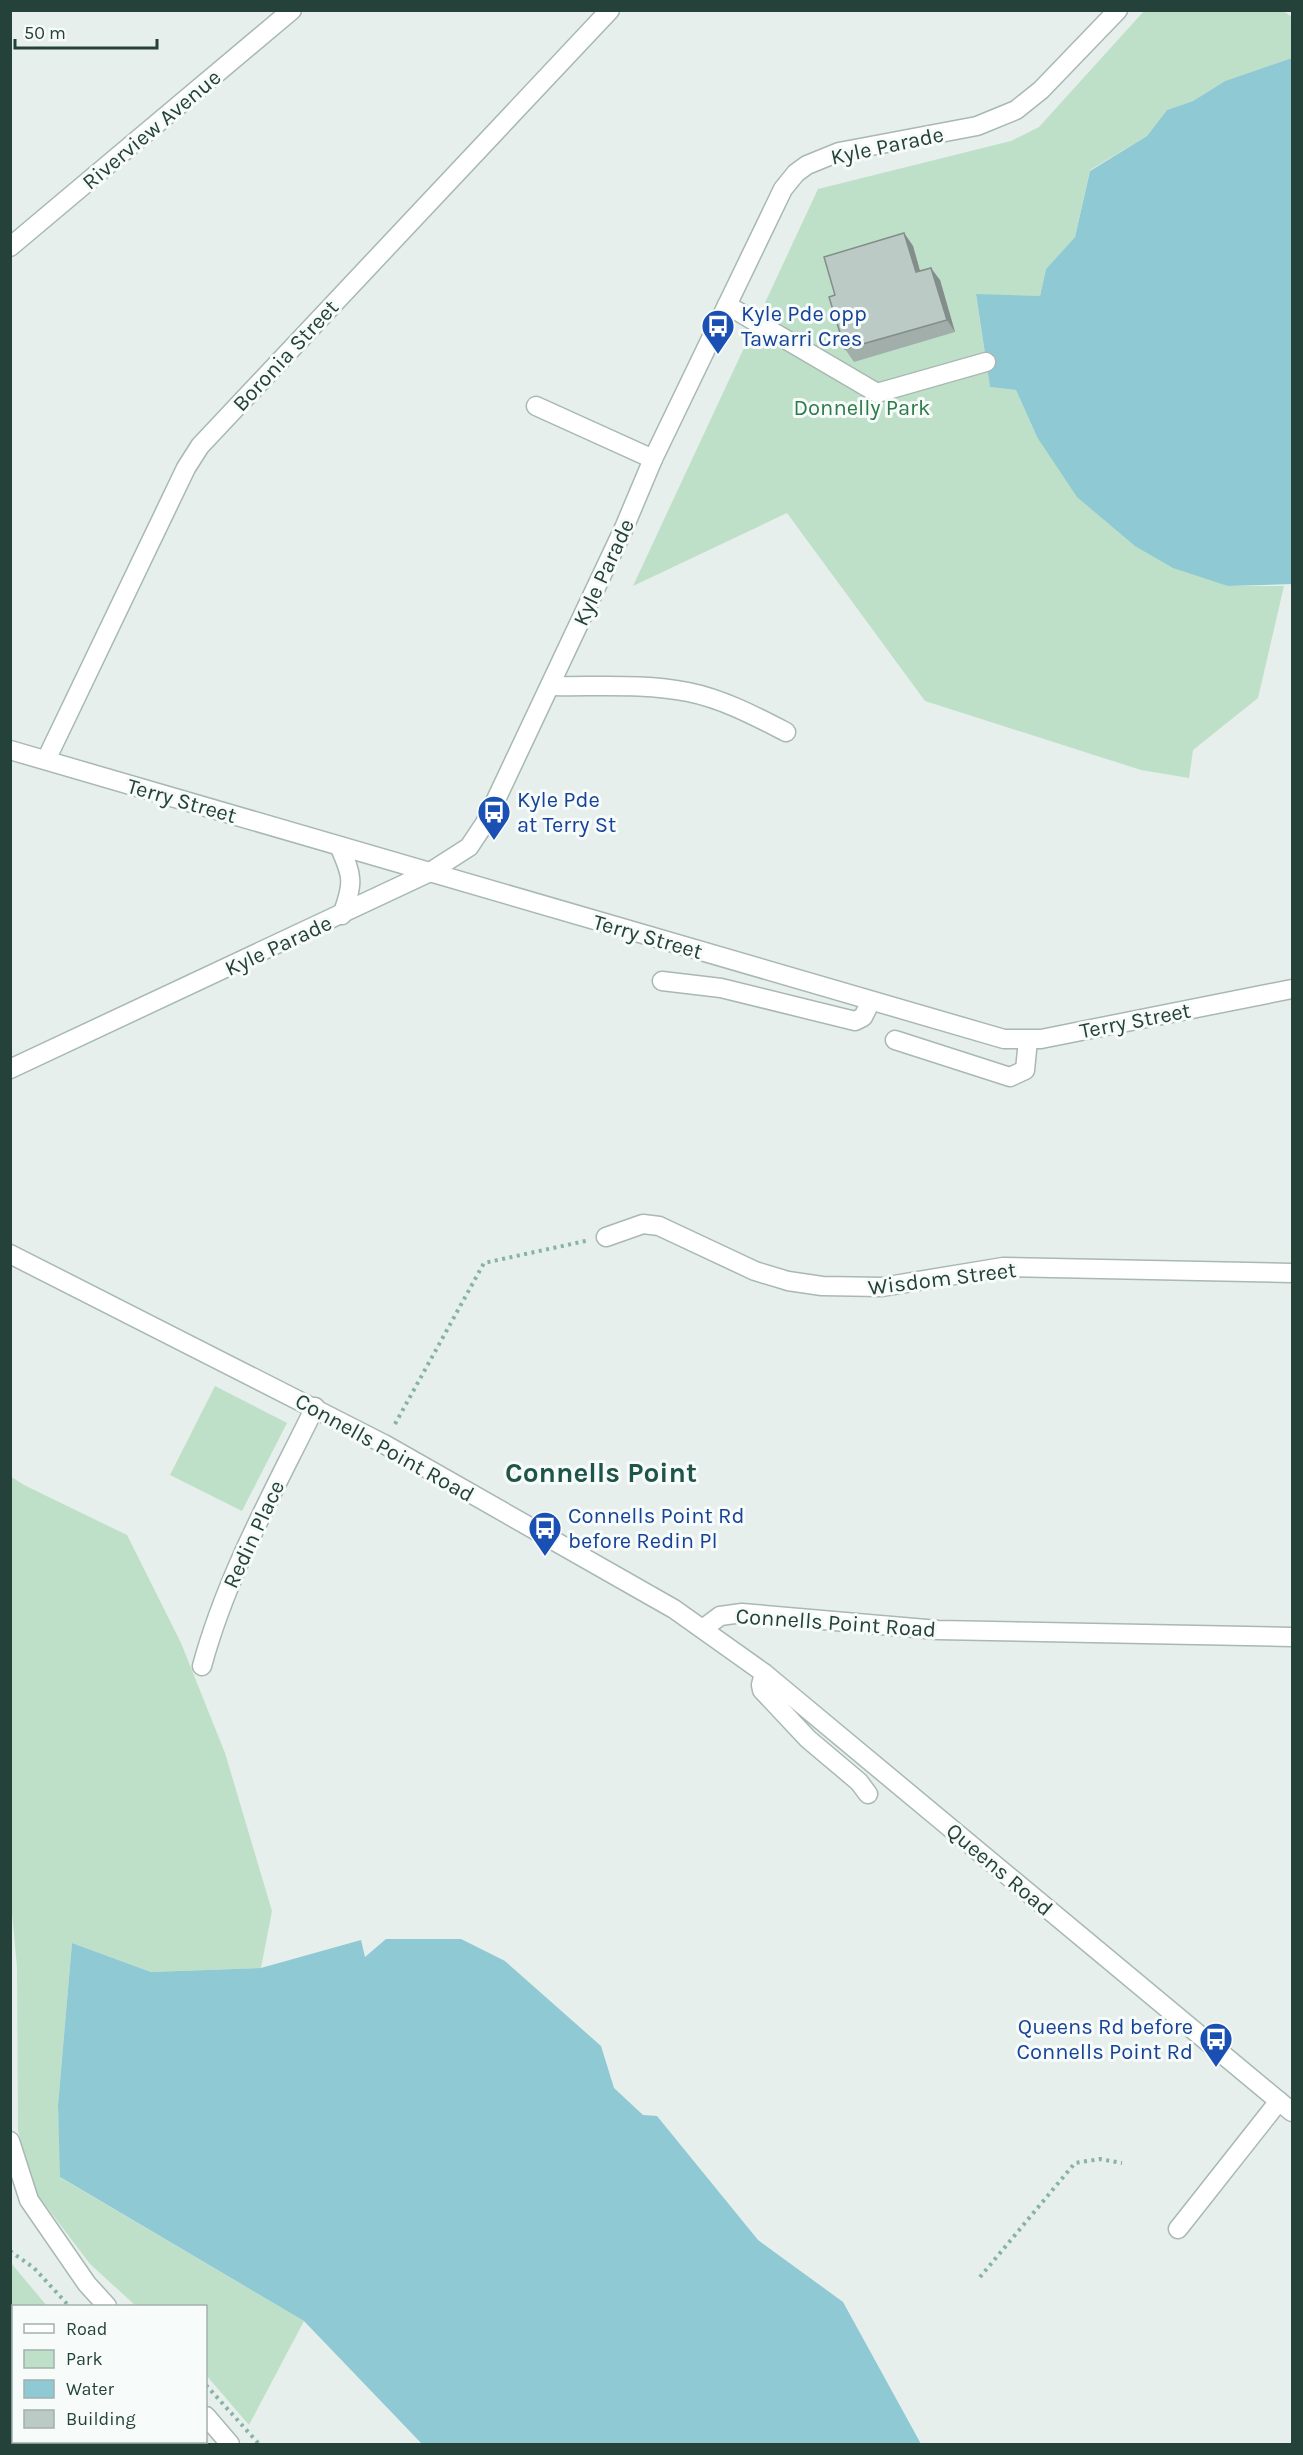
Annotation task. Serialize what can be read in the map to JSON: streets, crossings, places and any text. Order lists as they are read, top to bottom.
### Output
{
  "streets": {
    "street": [
      "Riverview Avenue",
      "Kyle Parade",
      "Boronia Street",
      "Terry Street",
      "Wisdom Street",
      "Connells Point Road",
      "Redin Place",
      "Queens Road"
    ]
  },
  "crossings": [
    ["Kyle Parade", "Terry Street"],
    ["Boronia Street", "Terry Street"],
    ["Connells Point Road", "Redin Place"],
    ["Connells Point Road", "Queens Road"]
  ],
  "districts": ["Connells Point"],
  "parks": ["Donnelly Park"],
  "places": {
    "bus stop": [
      "Kyle Pde opp Tawarri Cres",
      "Kyle Pde at Terry St",
      "Connells Point Rd before Redin Pl",
      "Queens Rd before Connells Point Rd"
    ]
  },
  "legend": [
    "Road",
    "Park",
    "Water",
    "Building"
  ],
  "scale_bar": "50 m"
}
